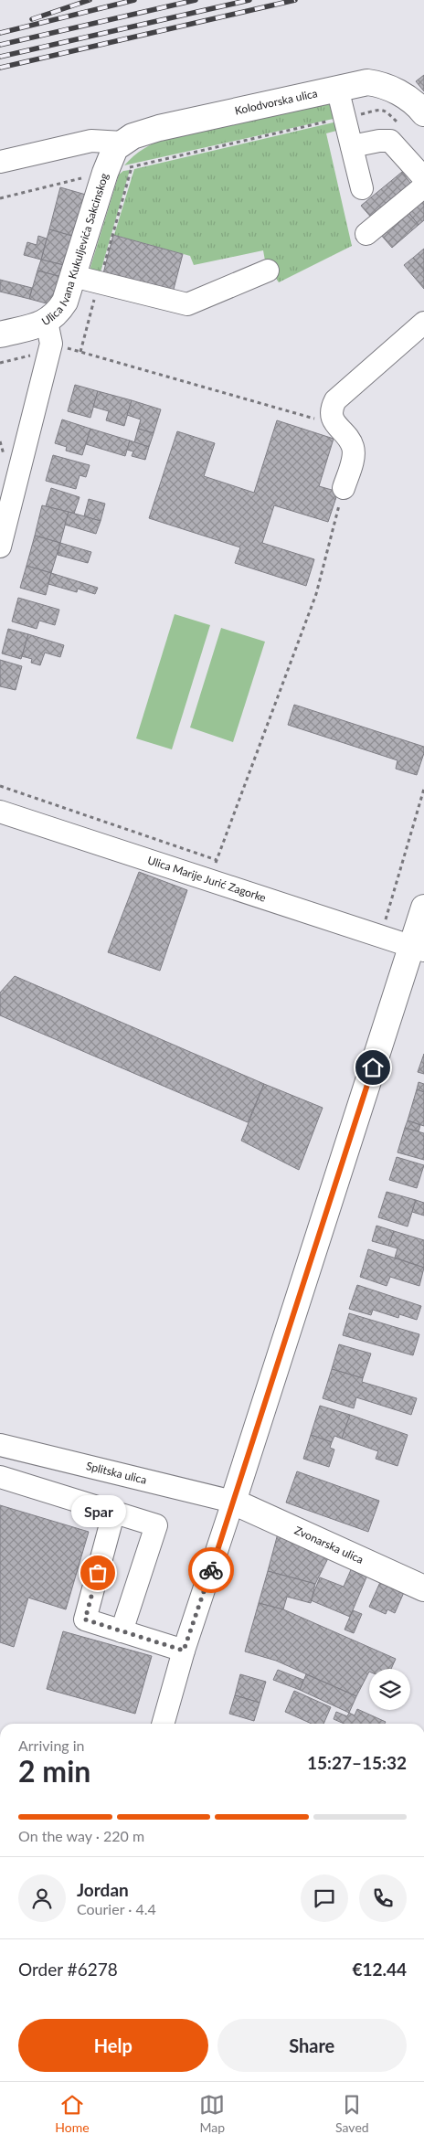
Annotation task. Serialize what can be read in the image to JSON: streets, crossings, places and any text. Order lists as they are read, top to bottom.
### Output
{
  "streets": {
    "main road": ["Kolodvorska ulica", "Ulica Ivana Kukuljevića Sakcinskog", "Zvonarska ulica"],
    "street": ["Ulica Marije Jurić Zagorke", "Splitska ulica"]
  },
  "crossings": [
    ["Kolodvorska ulica", "Ulica Ivana Kukuljevića Sakcinskog"],
    ["Splitska ulica", "Zvonarska ulica"]
  ],
  "places": ["Spar"],
  "page": {
    "bubble": "Spar",
    "heading": ["2 min", "Arriving in", "15:27–15:32"],
    "panel": [
      "Jordan",
      "Courier · 4.4",
      "Order #6278",
      "€12.44"
    ],
    "bar": "On the way · 220 m",
    "buttons": ["Help", "Share"],
    "tabs": ["Home", "Map", "Saved"]
  }
}
